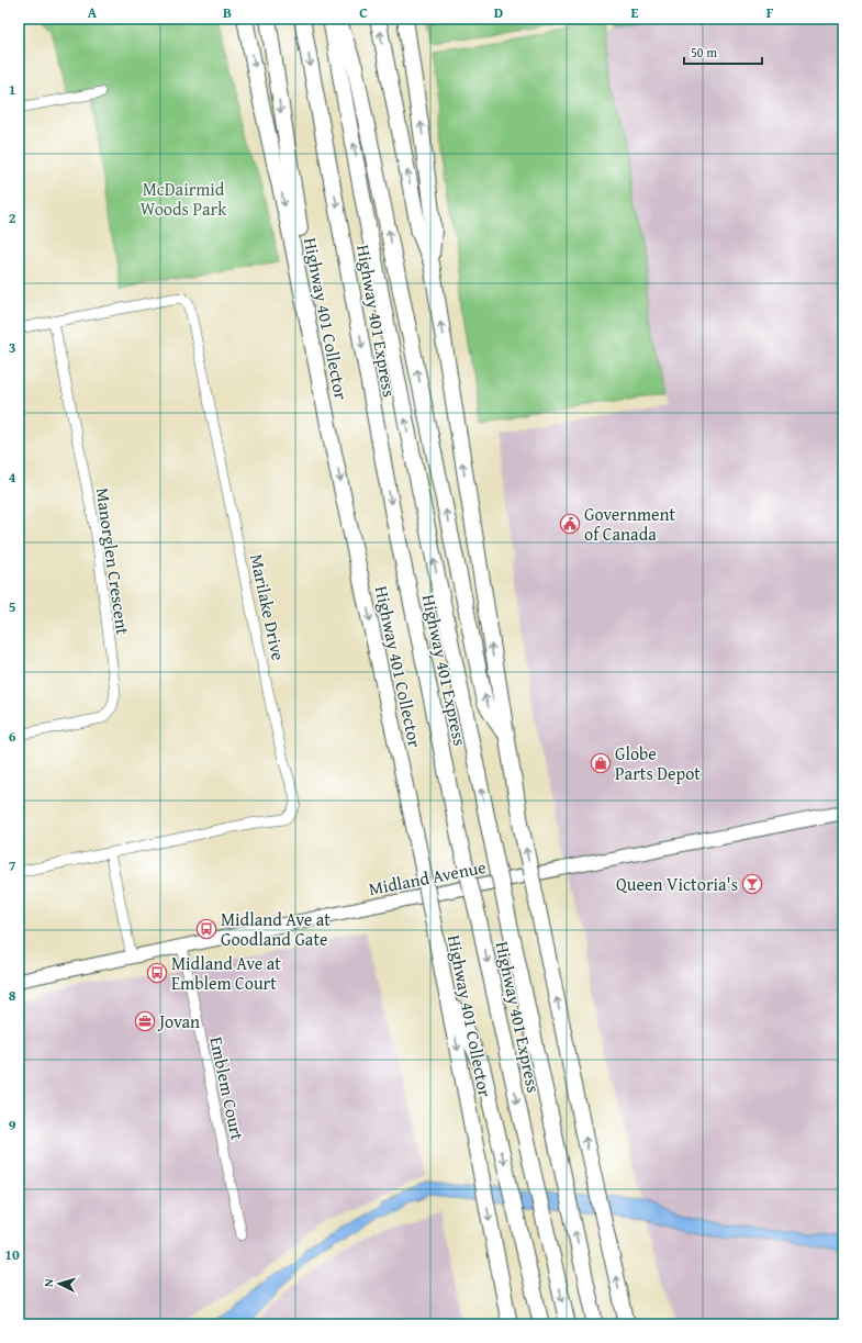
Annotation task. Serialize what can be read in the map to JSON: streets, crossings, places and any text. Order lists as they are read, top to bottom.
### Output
{
  "streets": {
    "highway": ["Highway 401 Collector", "Highway 401 Express"],
    "main road": ["Midland Avenue"],
    "street": ["Manorglen Crescent", "Marilake Drive", "Emblem Court"]
  },
  "crossings": [
    ["Manorglen Crescent", "Marilake Drive"],
    ["Midland Avenue", "Emblem Court"]
  ],
  "parks": ["McDairmid Woods Park"],
  "places": {
    "public building": ["Government of Canada"],
    "shop": ["Globe Parts Depot"],
    "bar": ["Queen Victoria's"],
    "bus stop": ["Midland Ave at Goodland Gate", "Midland Ave at Emblem Court"],
    "office": ["Jovan"]
  },
  "scale_bar": "50 m",
  "north": "left",
  "grid": {
    "columns": [
      "A",
      "B",
      "C",
      "D",
      "E",
      "F"
    ],
    "rows": [
      "1",
      "2",
      "3",
      "4",
      "5",
      "6",
      "7",
      "8",
      "9",
      "10"
    ]
  }
}
